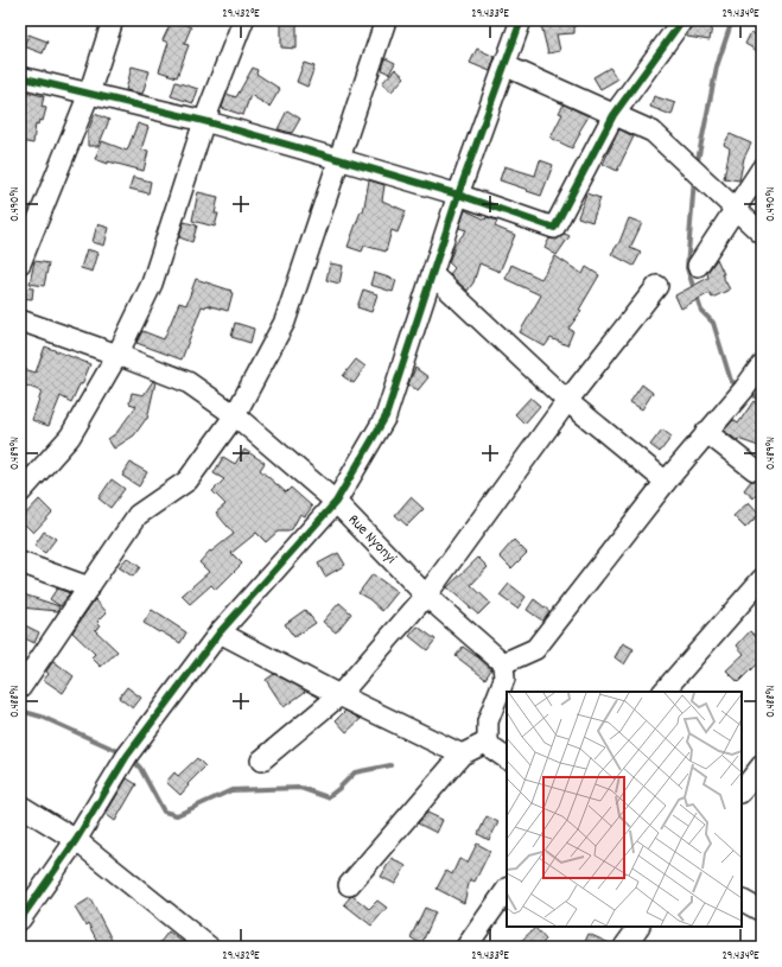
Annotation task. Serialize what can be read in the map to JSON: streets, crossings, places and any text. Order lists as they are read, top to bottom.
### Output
{
  "streets": {
    "street": ["Rue Nyonyi"]
  },
  "coordinates": [
    "29.432°E",
    "29.433°E",
    "29.434°E",
    "0.490°N",
    "0.489°N",
    "0.488°N"
  ]
}
